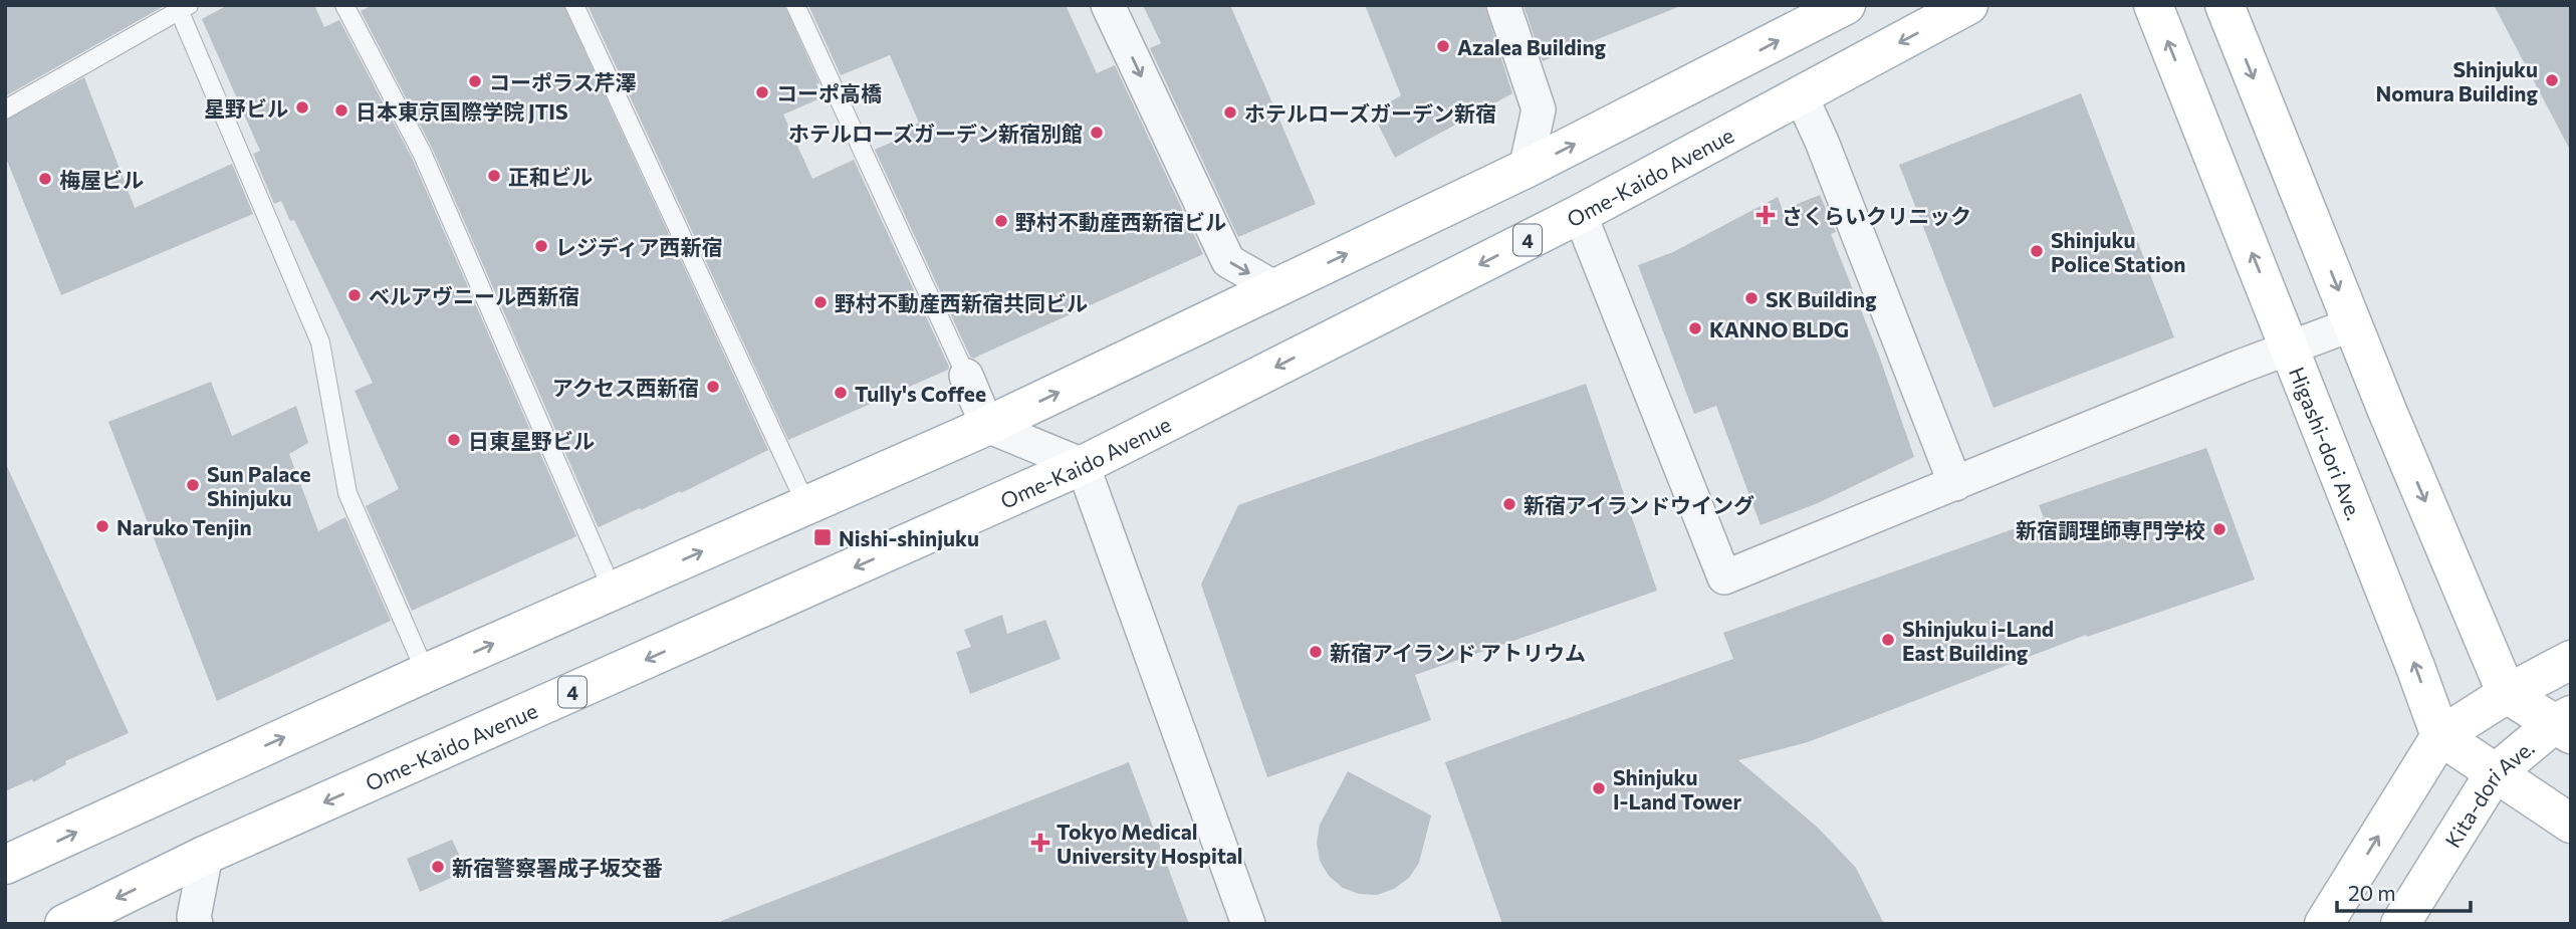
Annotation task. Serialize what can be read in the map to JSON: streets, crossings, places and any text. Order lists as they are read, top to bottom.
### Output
{
  "streets": {
    "main road": [
      "Ome-Kaido Avenue",
      "4",
      "Higashi-dori Ave.",
      "Kita-dori Ave."
    ]
  },
  "places": {
    "other": [
      "Azalea Building",
      "Shinjuku Nomura Building",
      "コーポラス芹澤",
      "コーポ高橋",
      "星野ビル",
      "日本東京国際学院 JTIS",
      "ホテルローズガーデン新宿",
      "ホテルローズガーデン新宿別館",
      "正和ビル",
      "梅屋ビル",
      "野村不動産西新宿ビル",
      "レジディア西新宿",
      "Shinjuku Police Station",
      "ベルアヴニール西新宿",
      "SK Building",
      "野村不動産西新宿共同ビル",
      "KANNO BLDG",
      "アクセス西新宿",
      "Tully's Coffee",
      "日東星野ビル",
      "Sun Palace Shinjuku",
      "新宿アイランドウイング",
      "Naruko Tenjin",
      "新宿調理師専門学校",
      "Shinjuku i-Land East Building",
      "新宿アイランド アトリウム",
      "Shinjuku I-Land Tower",
      "新宿警察署成子坂交番"
    ],
    "health": ["さくらいクリニック", "Tokyo Medical University Hospital"],
    "transit": ["Nishi-shinjuku"]
  },
  "scale_bar": "20 m"
}
